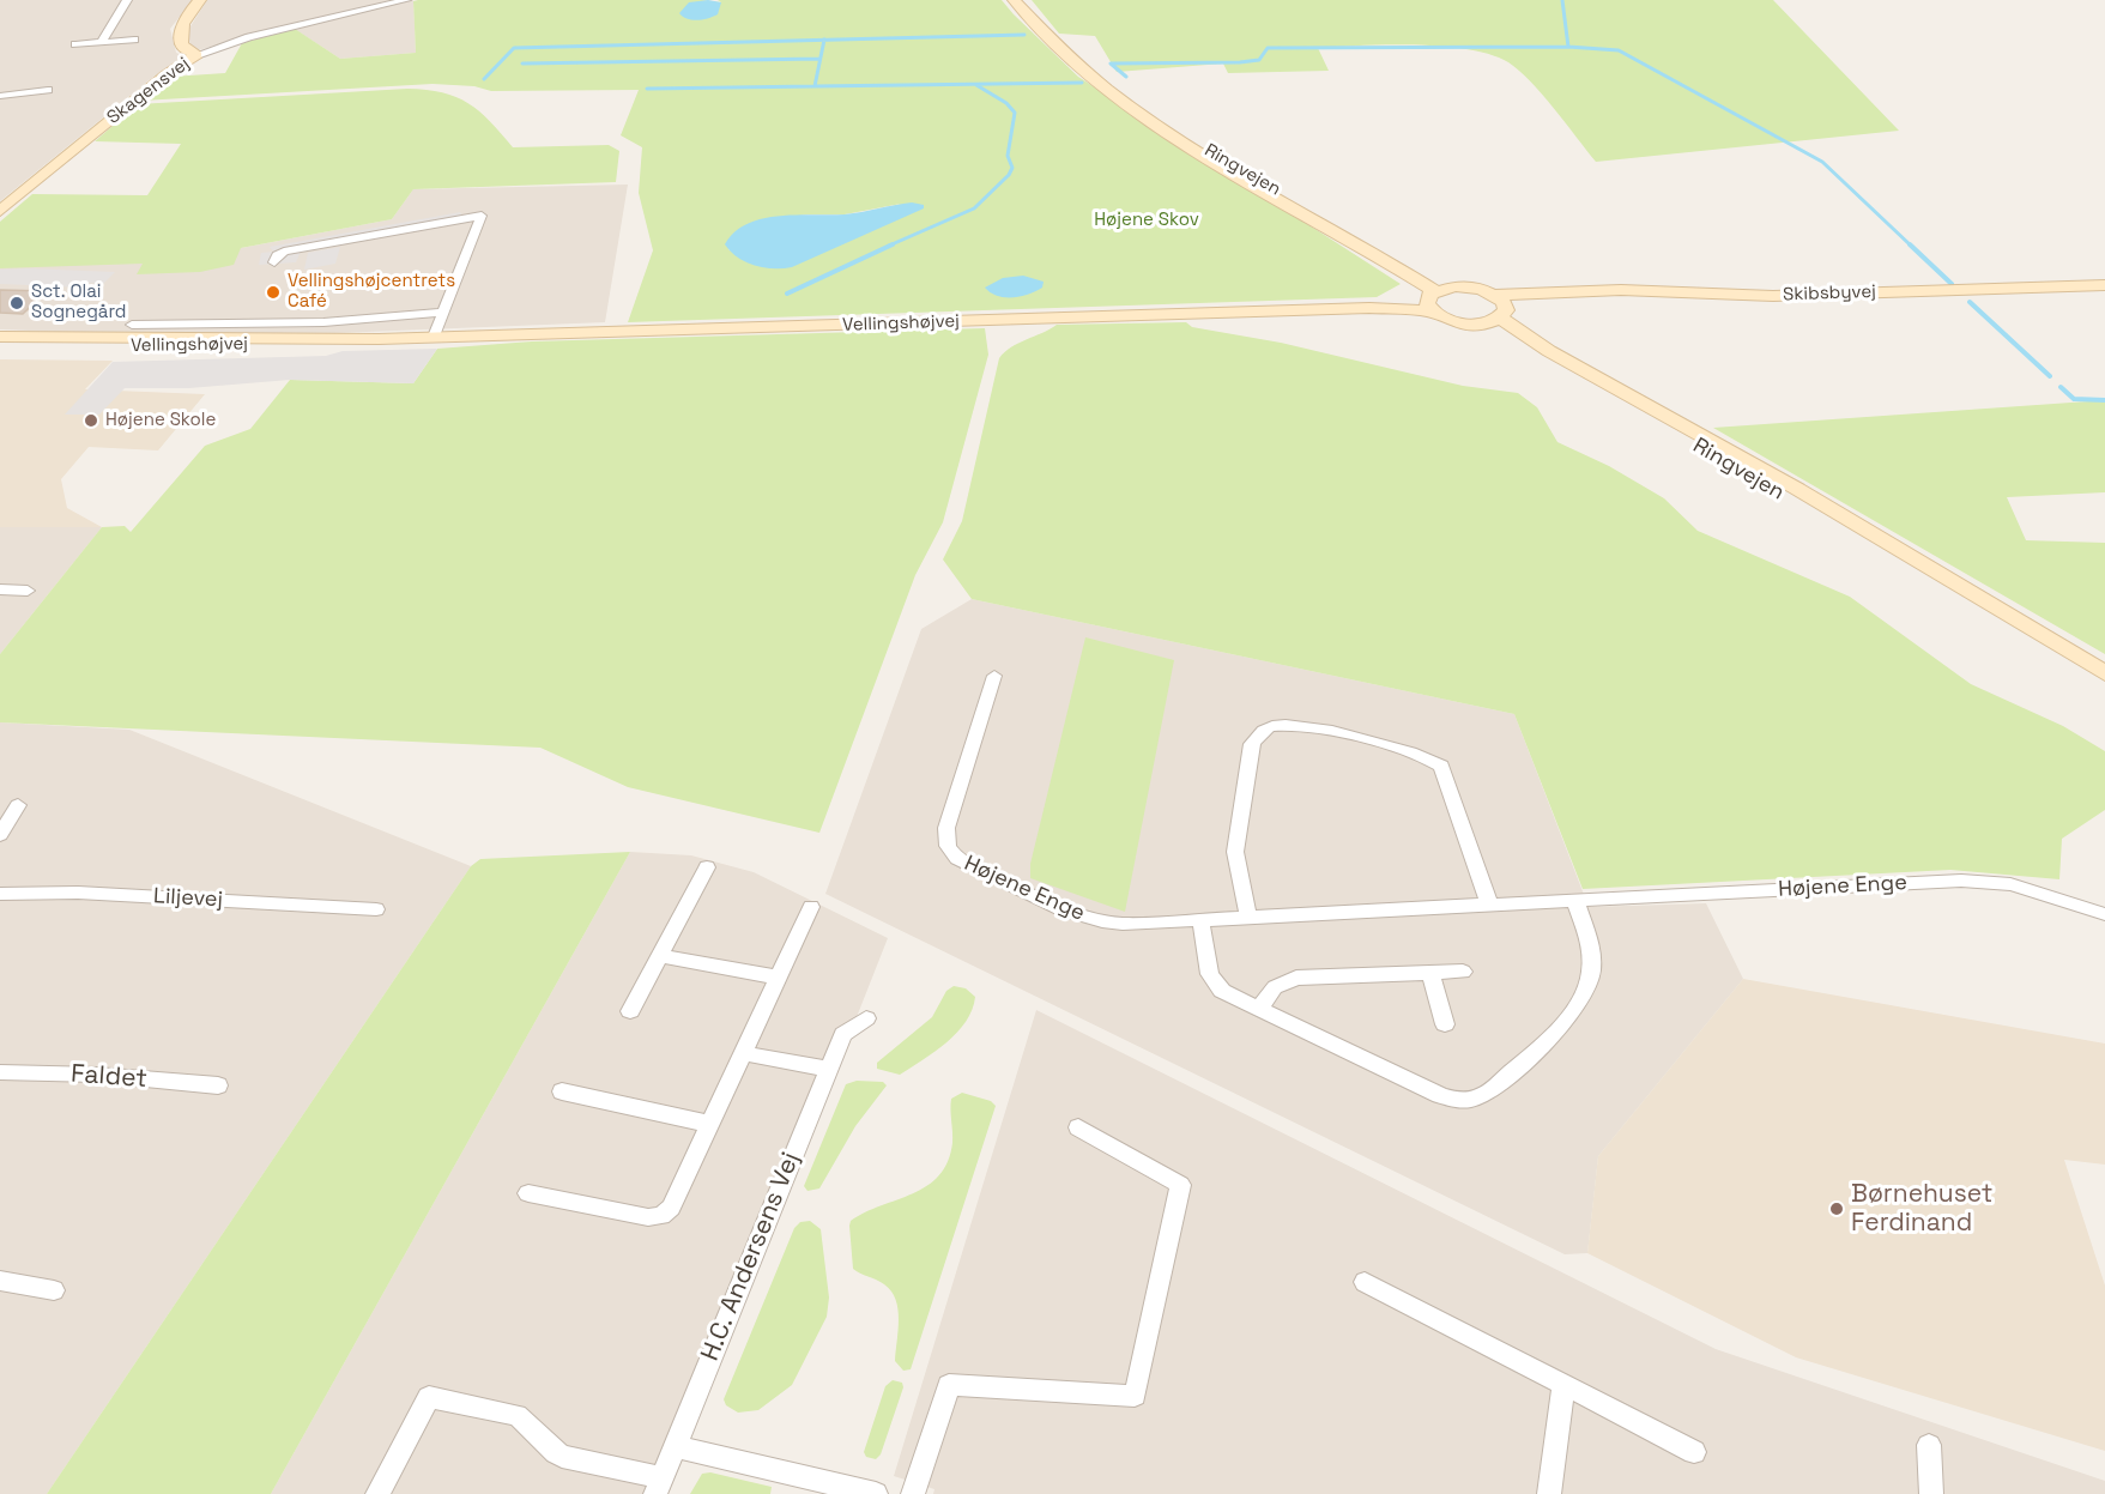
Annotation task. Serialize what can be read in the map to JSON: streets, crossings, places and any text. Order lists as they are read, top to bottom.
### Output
{
  "streets": {
    "street": [
      "Skagensvej",
      "Ringvejen",
      "Skibsbyvej",
      "Vellingshøjvej",
      "Højene Enge",
      "Liljevej",
      "Faldet",
      "H.C. Andersens Vej"
    ]
  },
  "crossings": [
    ["Ringvejen", "Skibsbyvej"],
    ["Ringvejen", "Vellingshøjvej"]
  ],
  "parks": ["Højene Skov"],
  "places": [
    "Vellingshøjcentrets Café",
    "Sct. Olai Sognegård",
    "Højene Skole",
    "Børnehuset Ferdinand"
  ]
}
